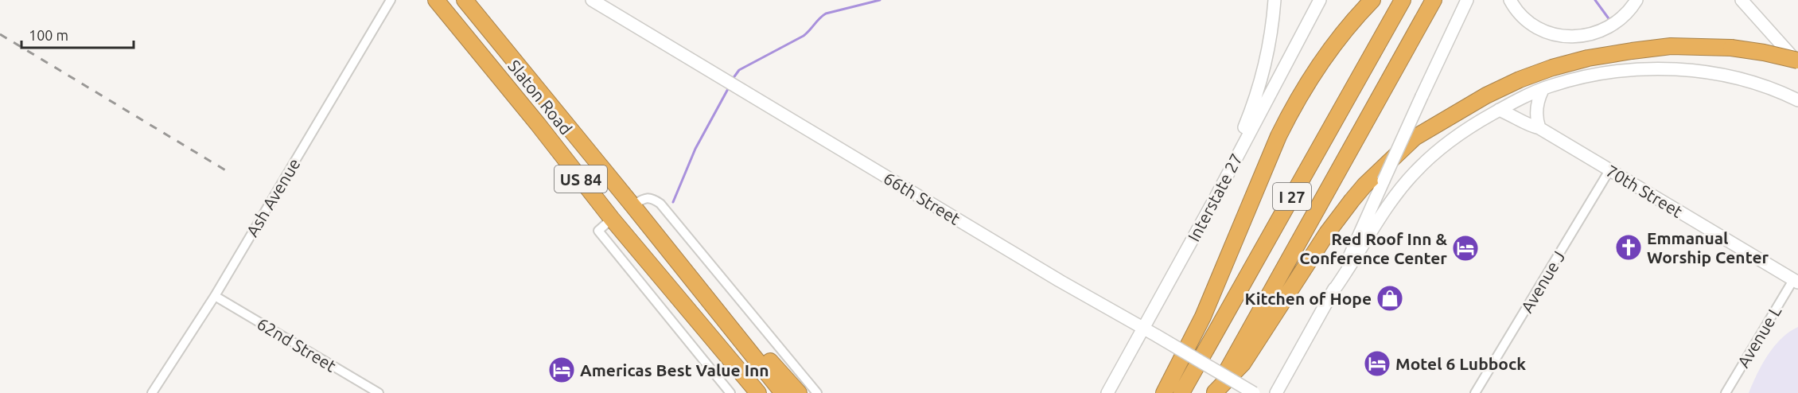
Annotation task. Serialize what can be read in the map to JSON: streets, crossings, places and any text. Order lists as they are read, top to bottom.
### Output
{
  "streets": {
    "highway": ["Slaton Road", "US 84", "I 27"],
    "main road": ["70th Street", "Interstate 27", "66th Street"],
    "street": [
      "Ash Avenue",
      "Avenue J",
      "Avenue L",
      "62nd Street"
    ]
  },
  "crossings": [
    ["70th Street", "Avenue J"],
    ["70th Street", "Avenue L"],
    ["Ash Avenue", "62nd Street"],
    ["Interstate 27", "66th Street"]
  ],
  "places": {
    "church": ["Emmanual Worship Center"],
    "hotel": ["Red Roof Inn & Conference Center", "Motel 6 Lubbock", "Americas Best Value Inn"],
    "shop": ["Kitchen of Hope"]
  },
  "scale_bar": "100 m"
}
